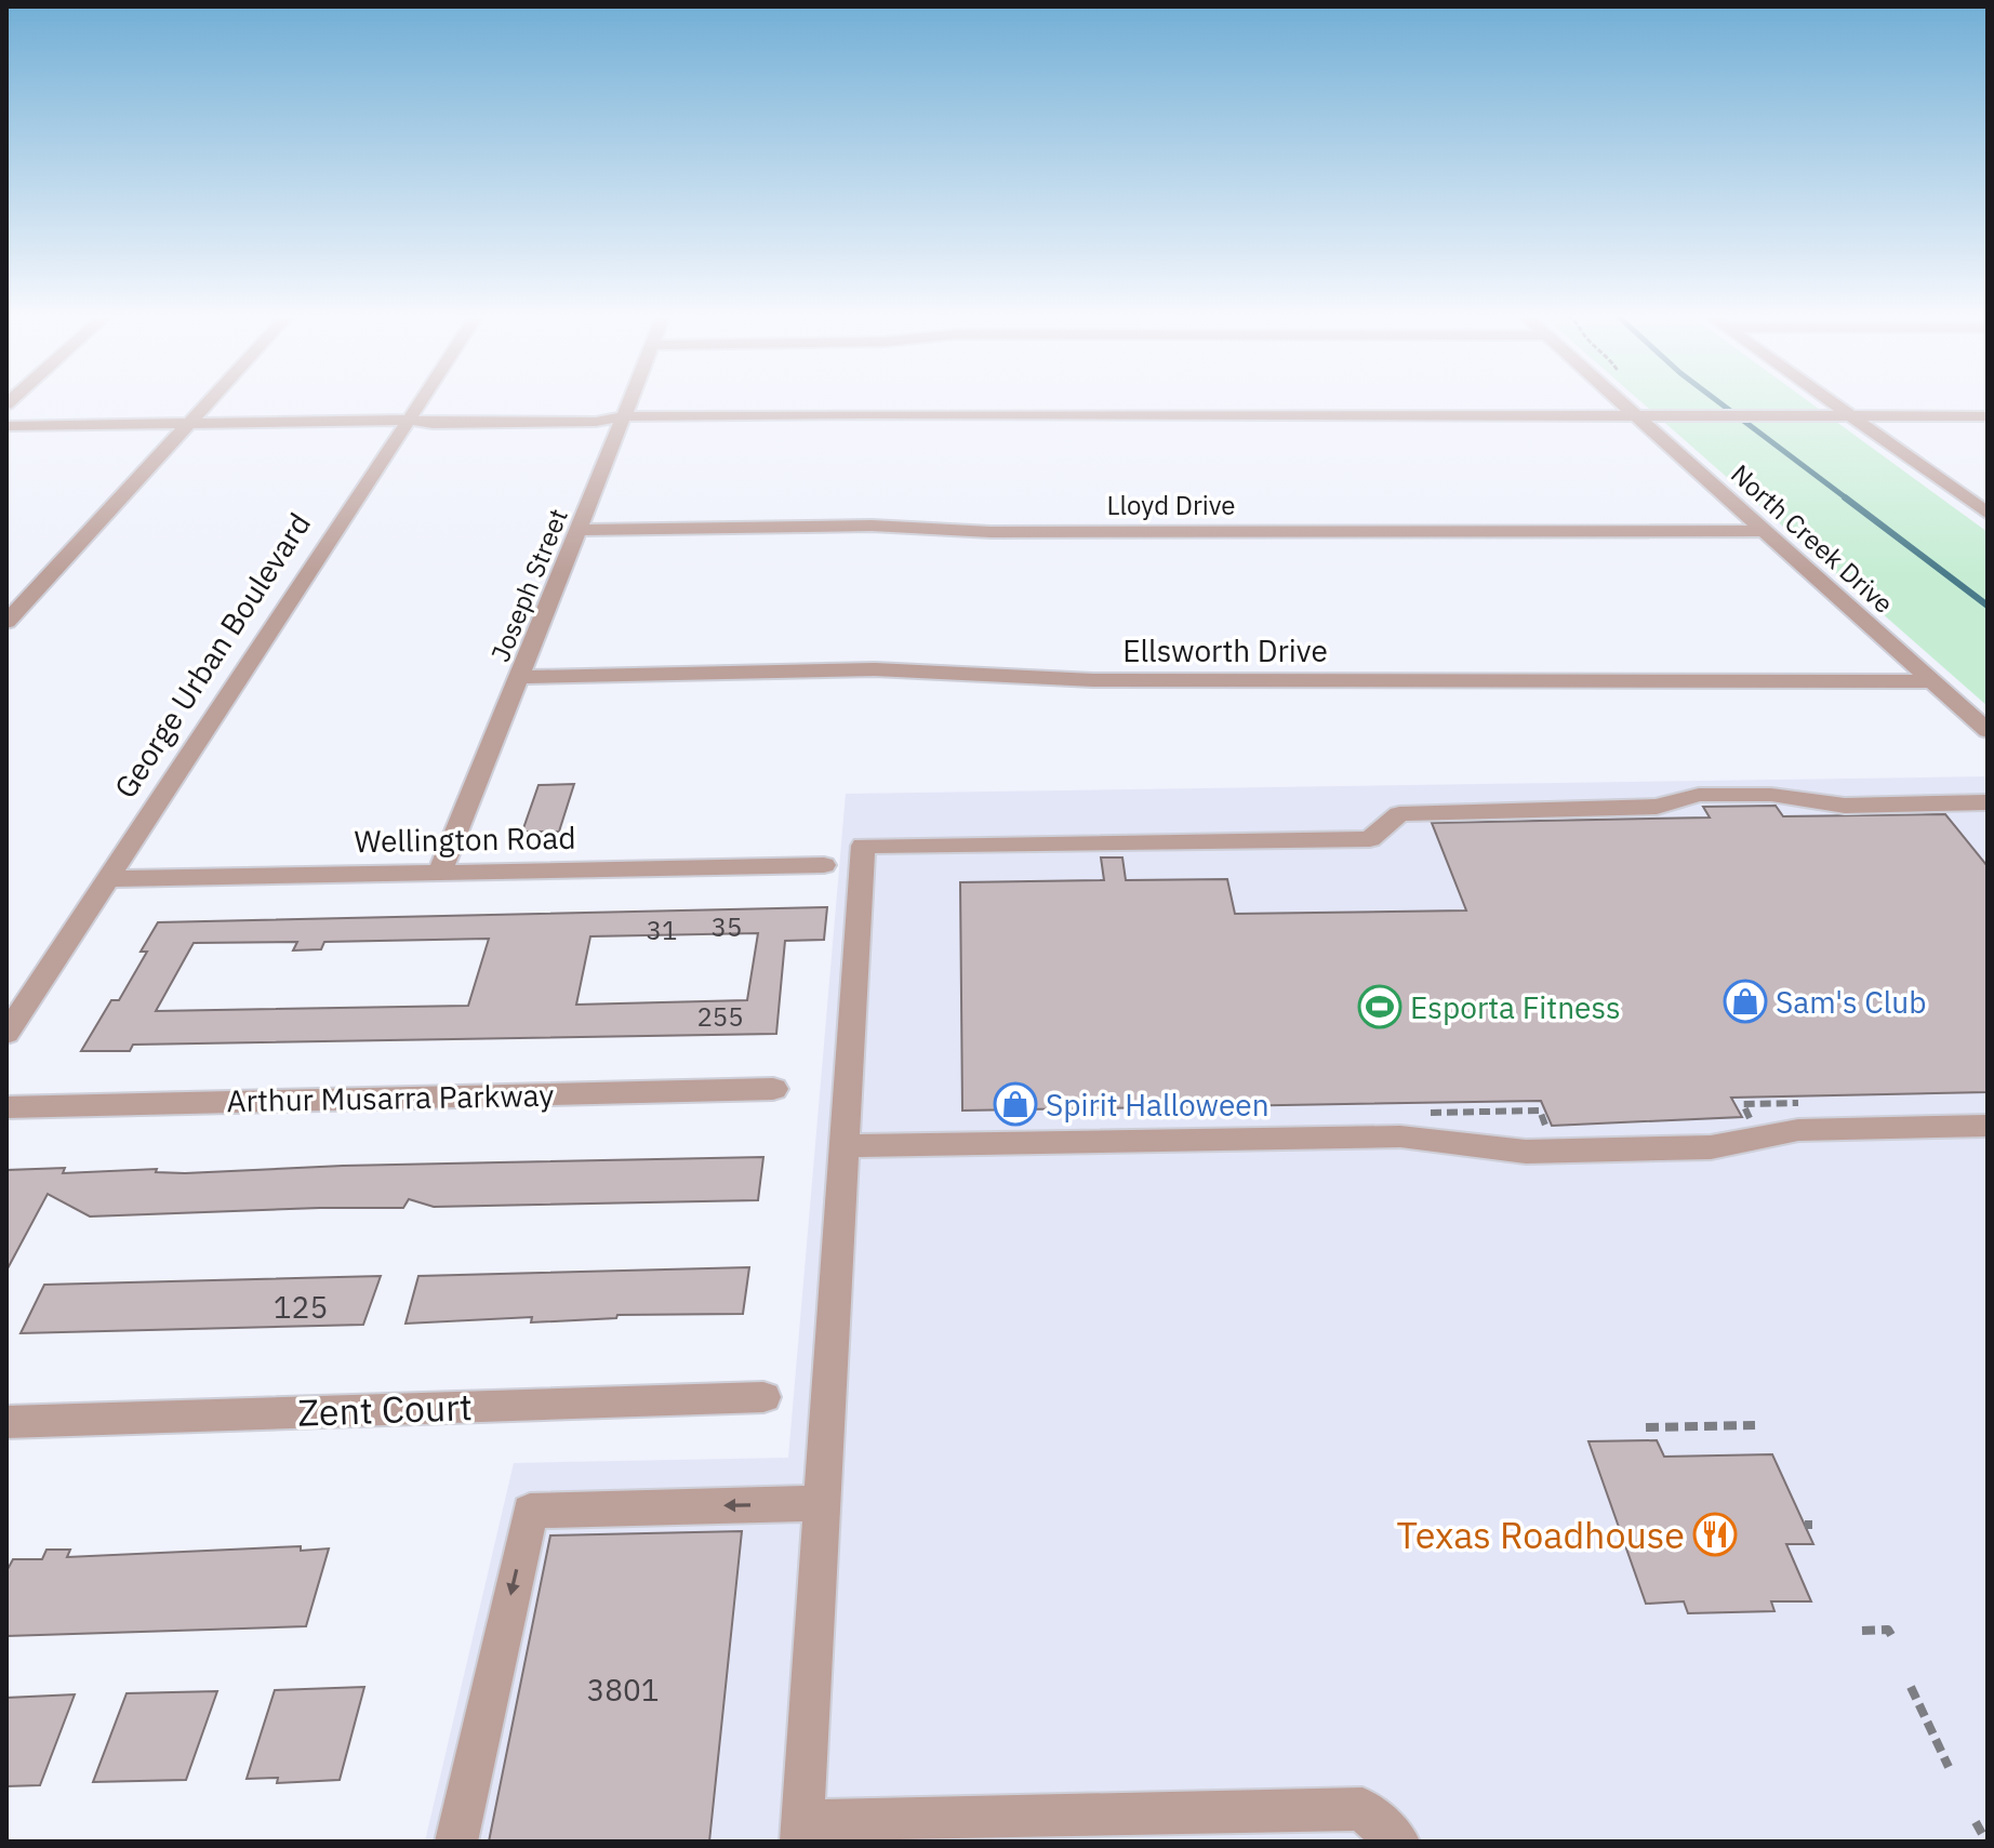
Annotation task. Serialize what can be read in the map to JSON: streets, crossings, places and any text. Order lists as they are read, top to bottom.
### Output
{
  "streets": {
    "street": [
      "Lloyd Drive",
      "North Creek Drive",
      "Joseph Street",
      "Ellsworth Drive",
      "George Urban Boulevard",
      "Wellington Road",
      "Arthur Musarra Parkway",
      "Zent Court"
    ]
  },
  "crossings": [
    ["Lloyd Drive", "North Creek Drive"],
    ["Lloyd Drive", "Joseph Street"],
    ["North Creek Drive", "Ellsworth Drive"],
    ["Joseph Street", "Ellsworth Drive"],
    ["Joseph Street", "Wellington Road"],
    ["George Urban Boulevard", "Wellington Road"]
  ],
  "places": {
    "shop": ["Sam's Club", "Spirit Halloween"],
    "sports": ["Esporta Fitness"],
    "restaurant": ["Texas Roadhouse"]
  },
  "house_numbers": [
    "35",
    "31",
    "255",
    "125",
    "3801"
  ]
}
